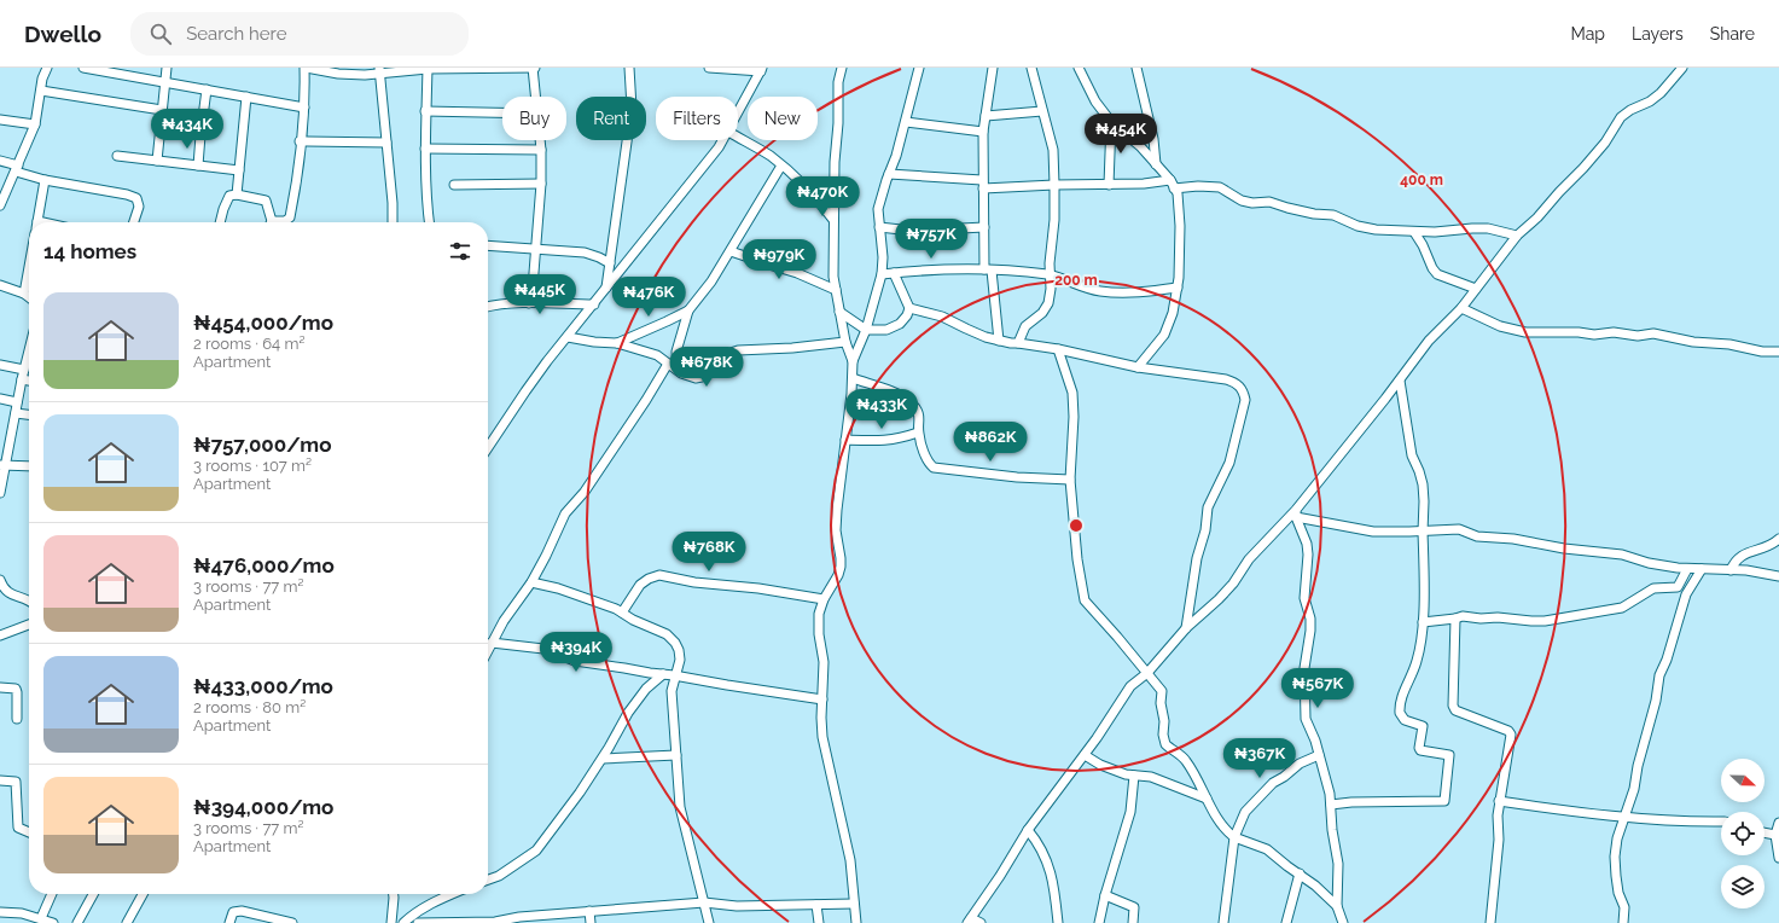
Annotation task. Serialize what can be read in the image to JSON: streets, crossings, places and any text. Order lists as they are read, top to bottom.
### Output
{
  "north": "right",
  "page": {
    "header": "Dwello",
    "search": "Search here",
    "nav": ["Map", "Layers", "Share"],
    "chip": [
      "Buy",
      "Rent",
      "Filters",
      "New"
    ],
    "price": [
      "₦434K",
      "₦454K",
      "₦470K",
      "₦757K",
      "₦979K",
      "₦445K",
      "₦476K",
      "₦678K",
      "₦433K",
      "₦862K",
      "₦768K",
      "₦394K",
      "₦567K",
      "₦367K"
    ],
    "heading": "14 homes",
    "list": [
      {
        "name": "₦454,000/mo",
        "note": "2 rooms · 64 m² · Apartment"
      },
      {
        "name": "₦757,000/mo",
        "note": "3 rooms · 107 m² · Apartment"
      },
      {
        "name": "₦476,000/mo",
        "note": "3 rooms · 77 m² · Apartment"
      },
      {
        "name": "₦433,000/mo",
        "note": "2 rooms · 80 m² · Apartment"
      },
      {
        "name": "₦394,000/mo",
        "note": "3 rooms · 77 m² · Apartment"
      }
    ]
  },
  "rings": ["400 m", "200 m"]
}
